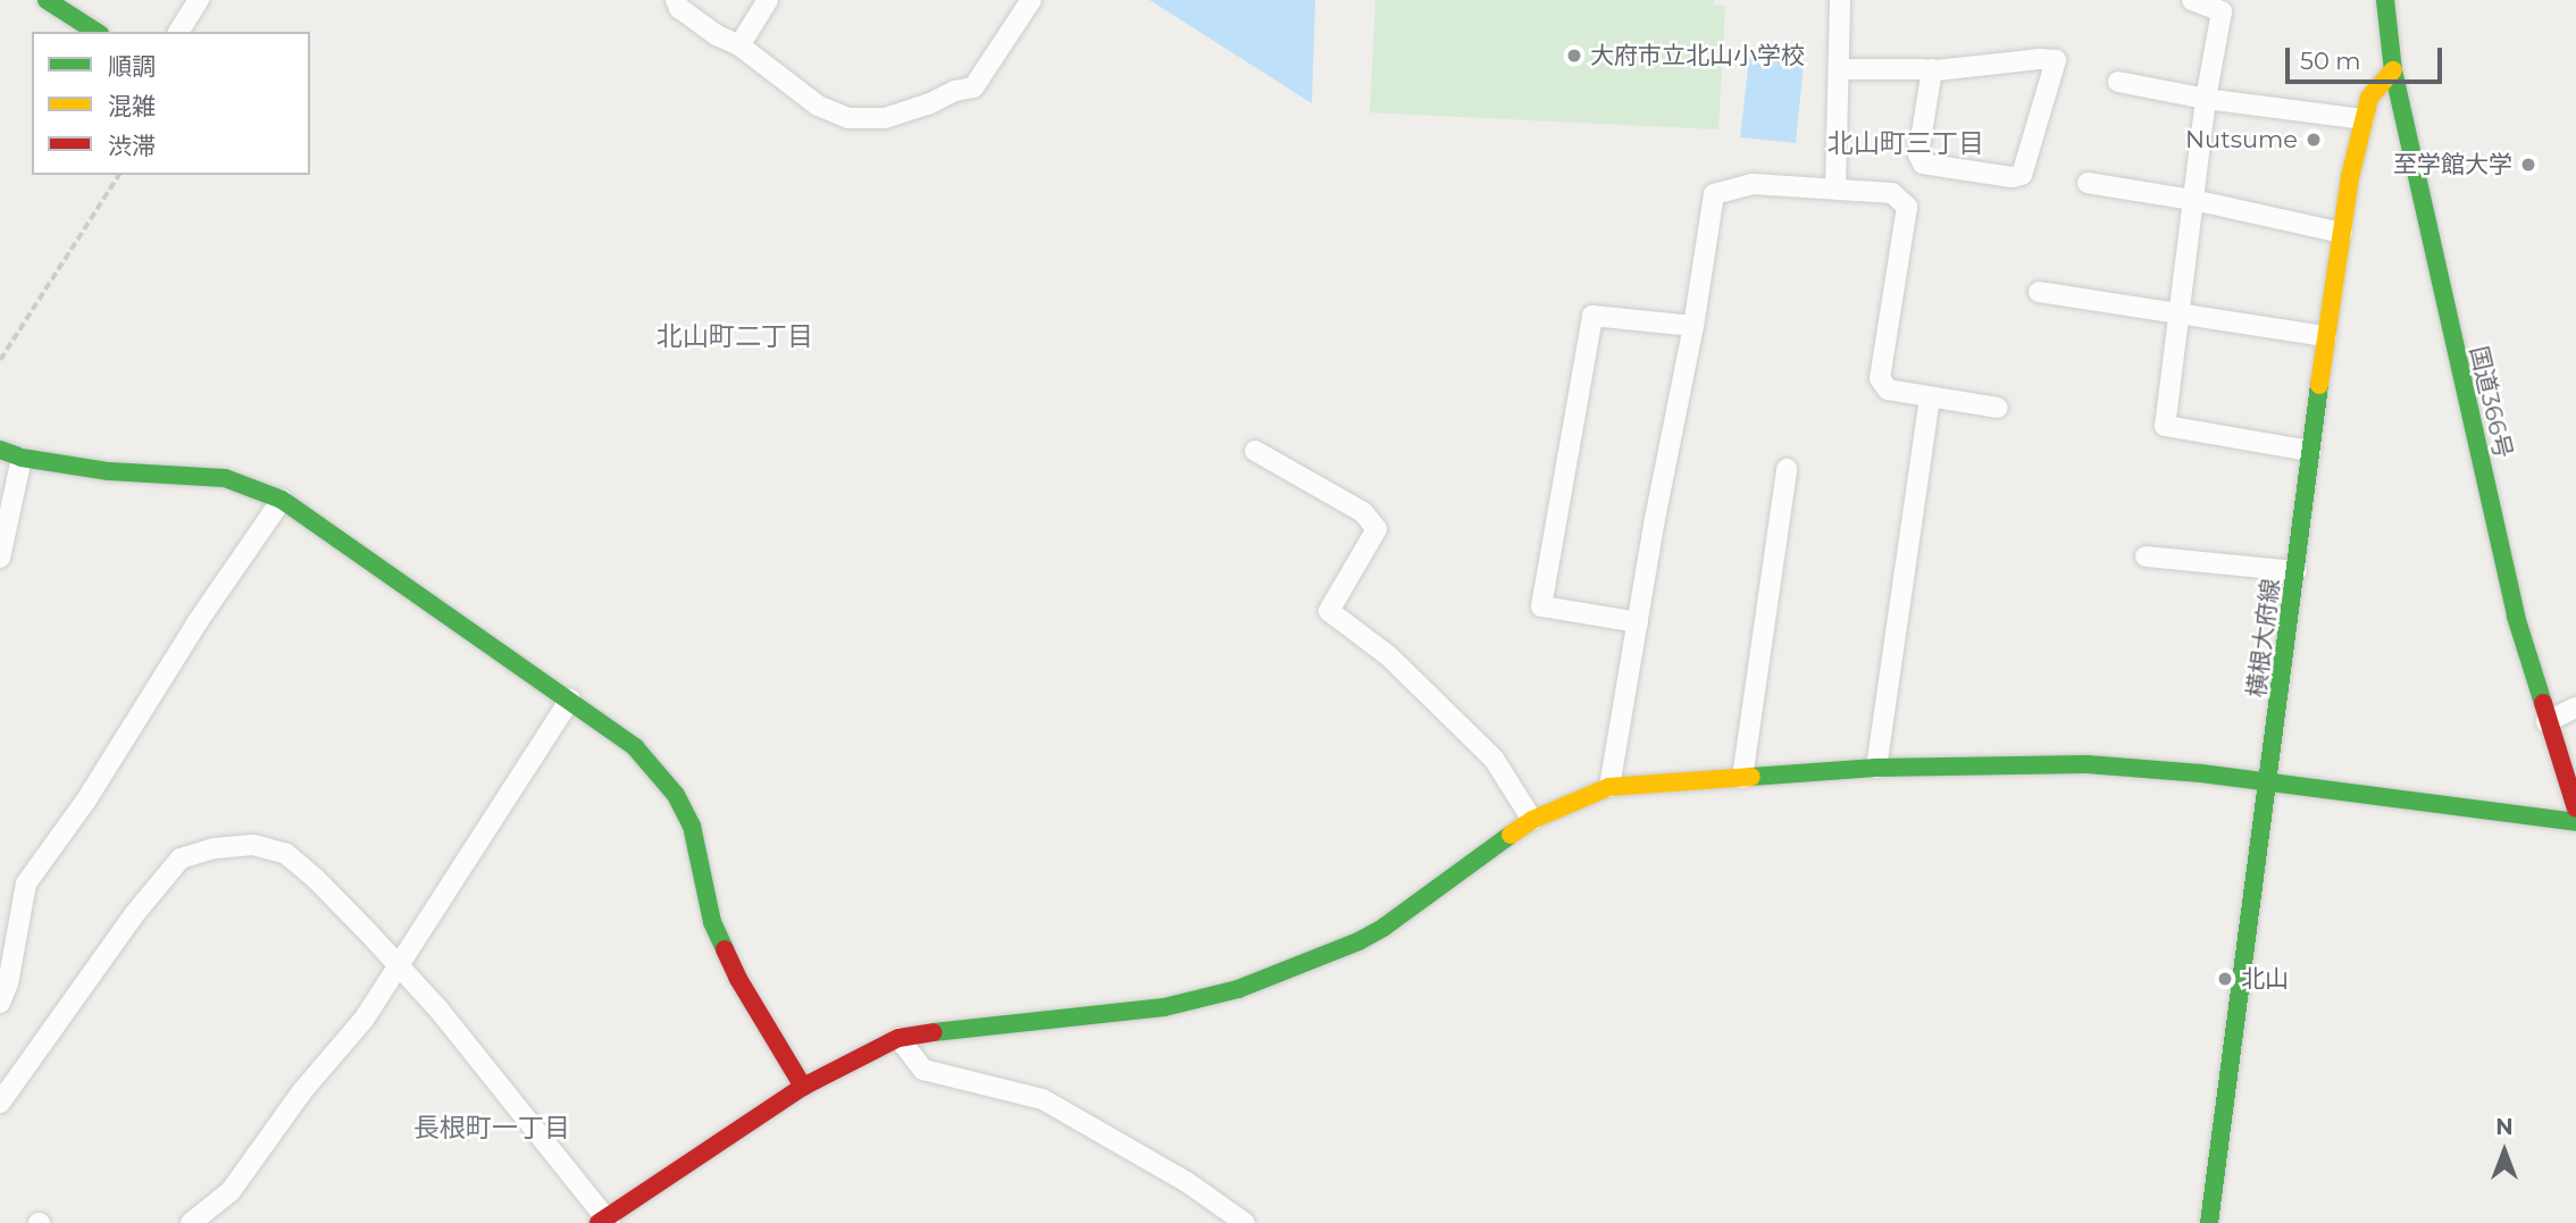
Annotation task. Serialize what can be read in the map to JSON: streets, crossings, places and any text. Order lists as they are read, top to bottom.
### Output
{
  "streets": {
    "main road": ["国道366号", "横根大府線"]
  },
  "crossings": [
    ["国道366号", "横根大府線"]
  ],
  "districts": ["北山町三丁目", "北山町二丁目", "長根町一丁目"],
  "places": [
    "大府市立北山小学校",
    "Nutsume",
    "至学館大学",
    "北山"
  ],
  "legend": ["順調", "混雑", "渋滞"],
  "scale_bar": "50 m",
  "north": "top"
}
